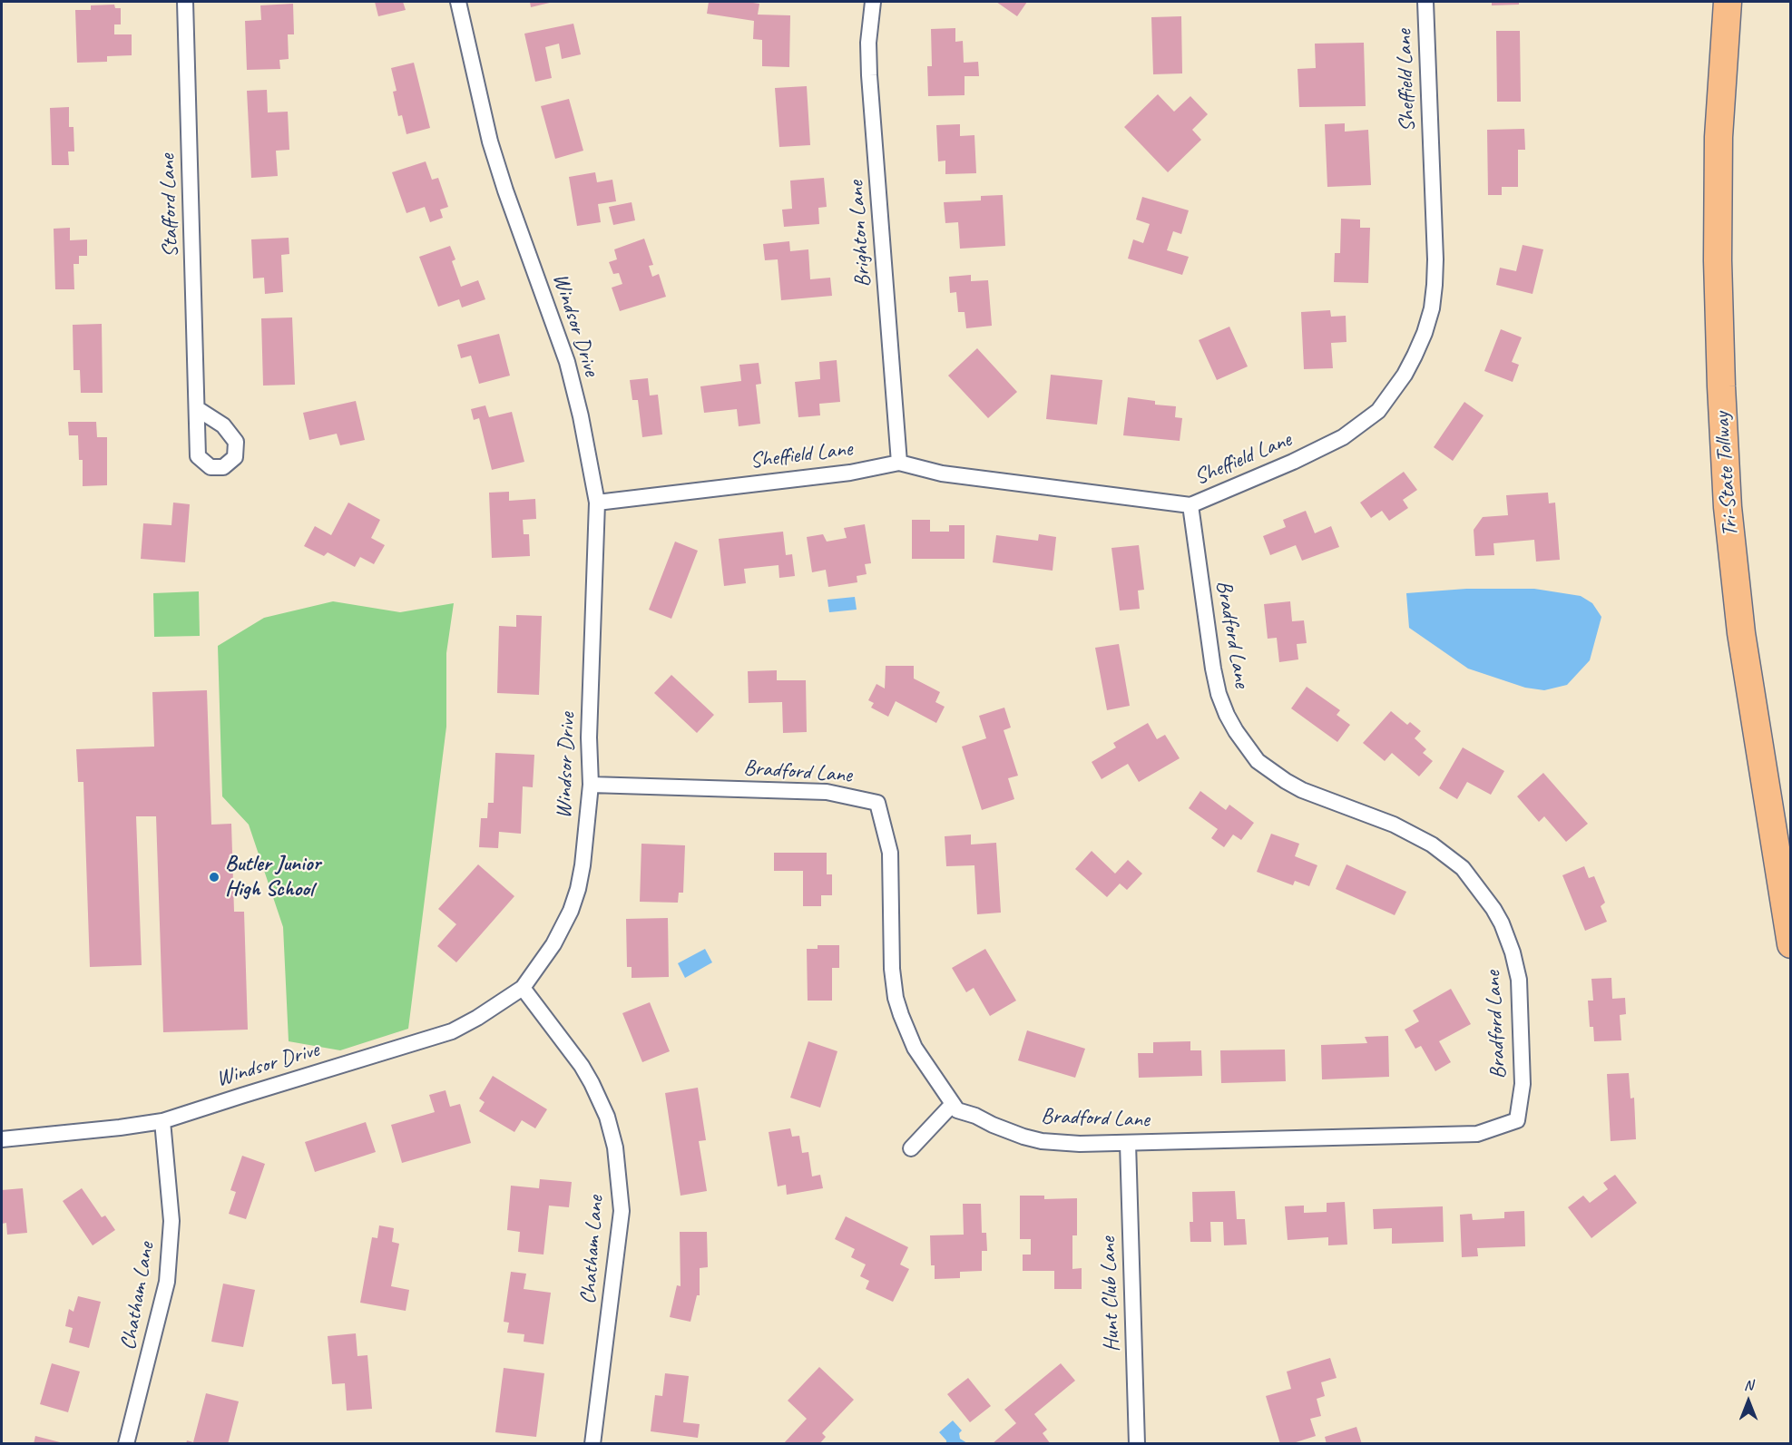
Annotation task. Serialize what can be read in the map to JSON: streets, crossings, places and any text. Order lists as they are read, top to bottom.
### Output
{
  "streets": {
    "highway": ["Tri-State Tollway"],
    "street": [
      "Sheffield Lane",
      "Stafford Lane",
      "Brighton Lane",
      "Windsor Drive",
      "Bradford Lane",
      "Chatham Lane",
      "Hunt Club Lane"
    ]
  },
  "crossings": [
    ["Sheffield Lane", "Brighton Lane"],
    ["Sheffield Lane", "Windsor Drive"],
    ["Sheffield Lane", "Bradford Lane"],
    ["Windsor Drive", "Bradford Lane"],
    ["Windsor Drive", "Chatham Lane"],
    ["Bradford Lane", "Hunt Club Lane"]
  ],
  "places": ["Butler Junior High School"],
  "north": "top"
}
